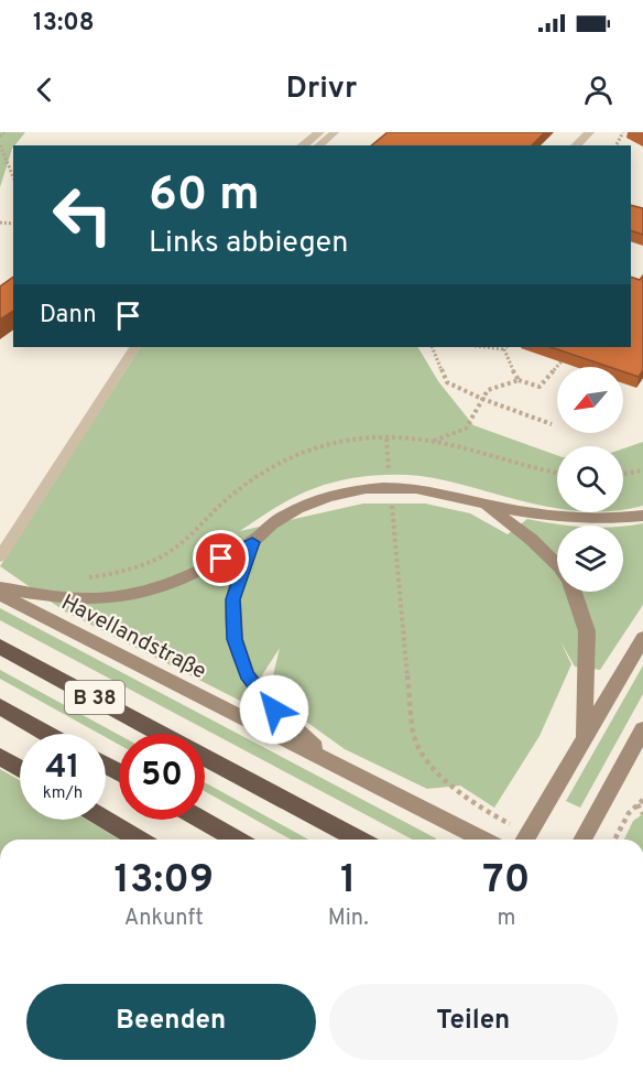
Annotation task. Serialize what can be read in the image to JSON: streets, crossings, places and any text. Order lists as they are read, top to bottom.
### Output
{
  "streets": {
    "highway": ["B 38"],
    "main road": ["Havellandstraße"]
  },
  "north": "bottom left",
  "page": {
    "status": "13:08",
    "header": "Drivr",
    "turn": ["60 m", "Links abbiegen"],
    "then": "Dann",
    "speed": "41 km/h",
    "limit": "50",
    "eta": [
      "13:09",
      "Ankunft",
      "1",
      "Min.",
      "70",
      "m"
    ],
    "buttons": ["Beenden", "Teilen"]
  }
}
